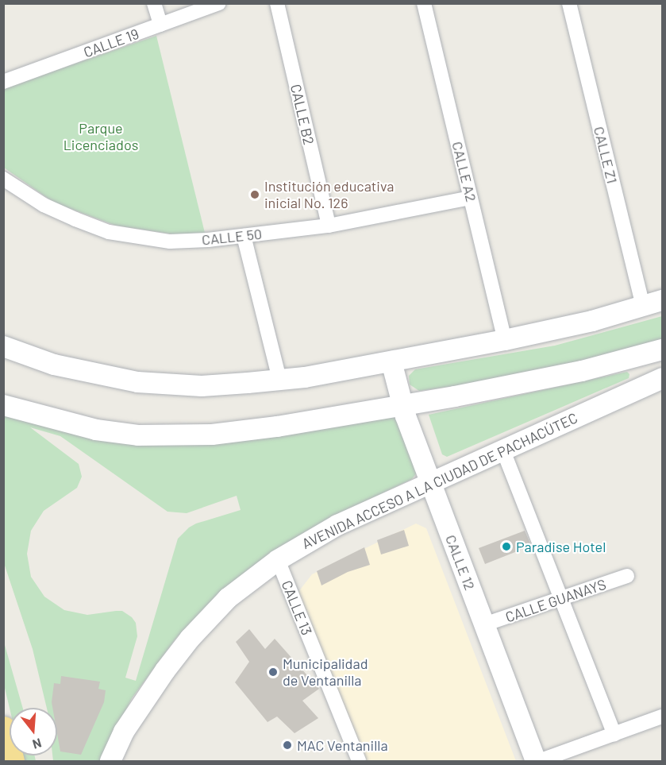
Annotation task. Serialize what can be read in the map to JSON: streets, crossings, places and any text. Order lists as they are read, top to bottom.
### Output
{
  "streets": {
    "main road": ["AVENIDA ACCESO A LA CIUDAD DE PACHACÚTEC", "CALLE 12"],
    "street": [
      "CALLE 19",
      "CALLE B2",
      "CALLE Z1",
      "CALLE A2",
      "CALLE 50",
      "CALLE GUANAYS",
      "CALLE 13"
    ]
  },
  "crossings": [
    ["CALLE B2", "CALLE 50"],
    ["CALLE A2", "CALLE 50"],
    ["AVENIDA ACCESO A LA CIUDAD DE PACHACÚTEC", "CALLE 12"],
    ["AVENIDA ACCESO A LA CIUDAD DE PACHACÚTEC", "CALLE 13"],
    ["CALLE 12", "CALLE GUANAYS"]
  ],
  "parks": ["Parque Licenciados"],
  "places": [
    "Institución educativa inicial No. 126",
    "Paradise Hotel",
    "Municipalidad de Ventanilla",
    "MAC Ventanilla"
  ],
  "north": "bottom"
}
